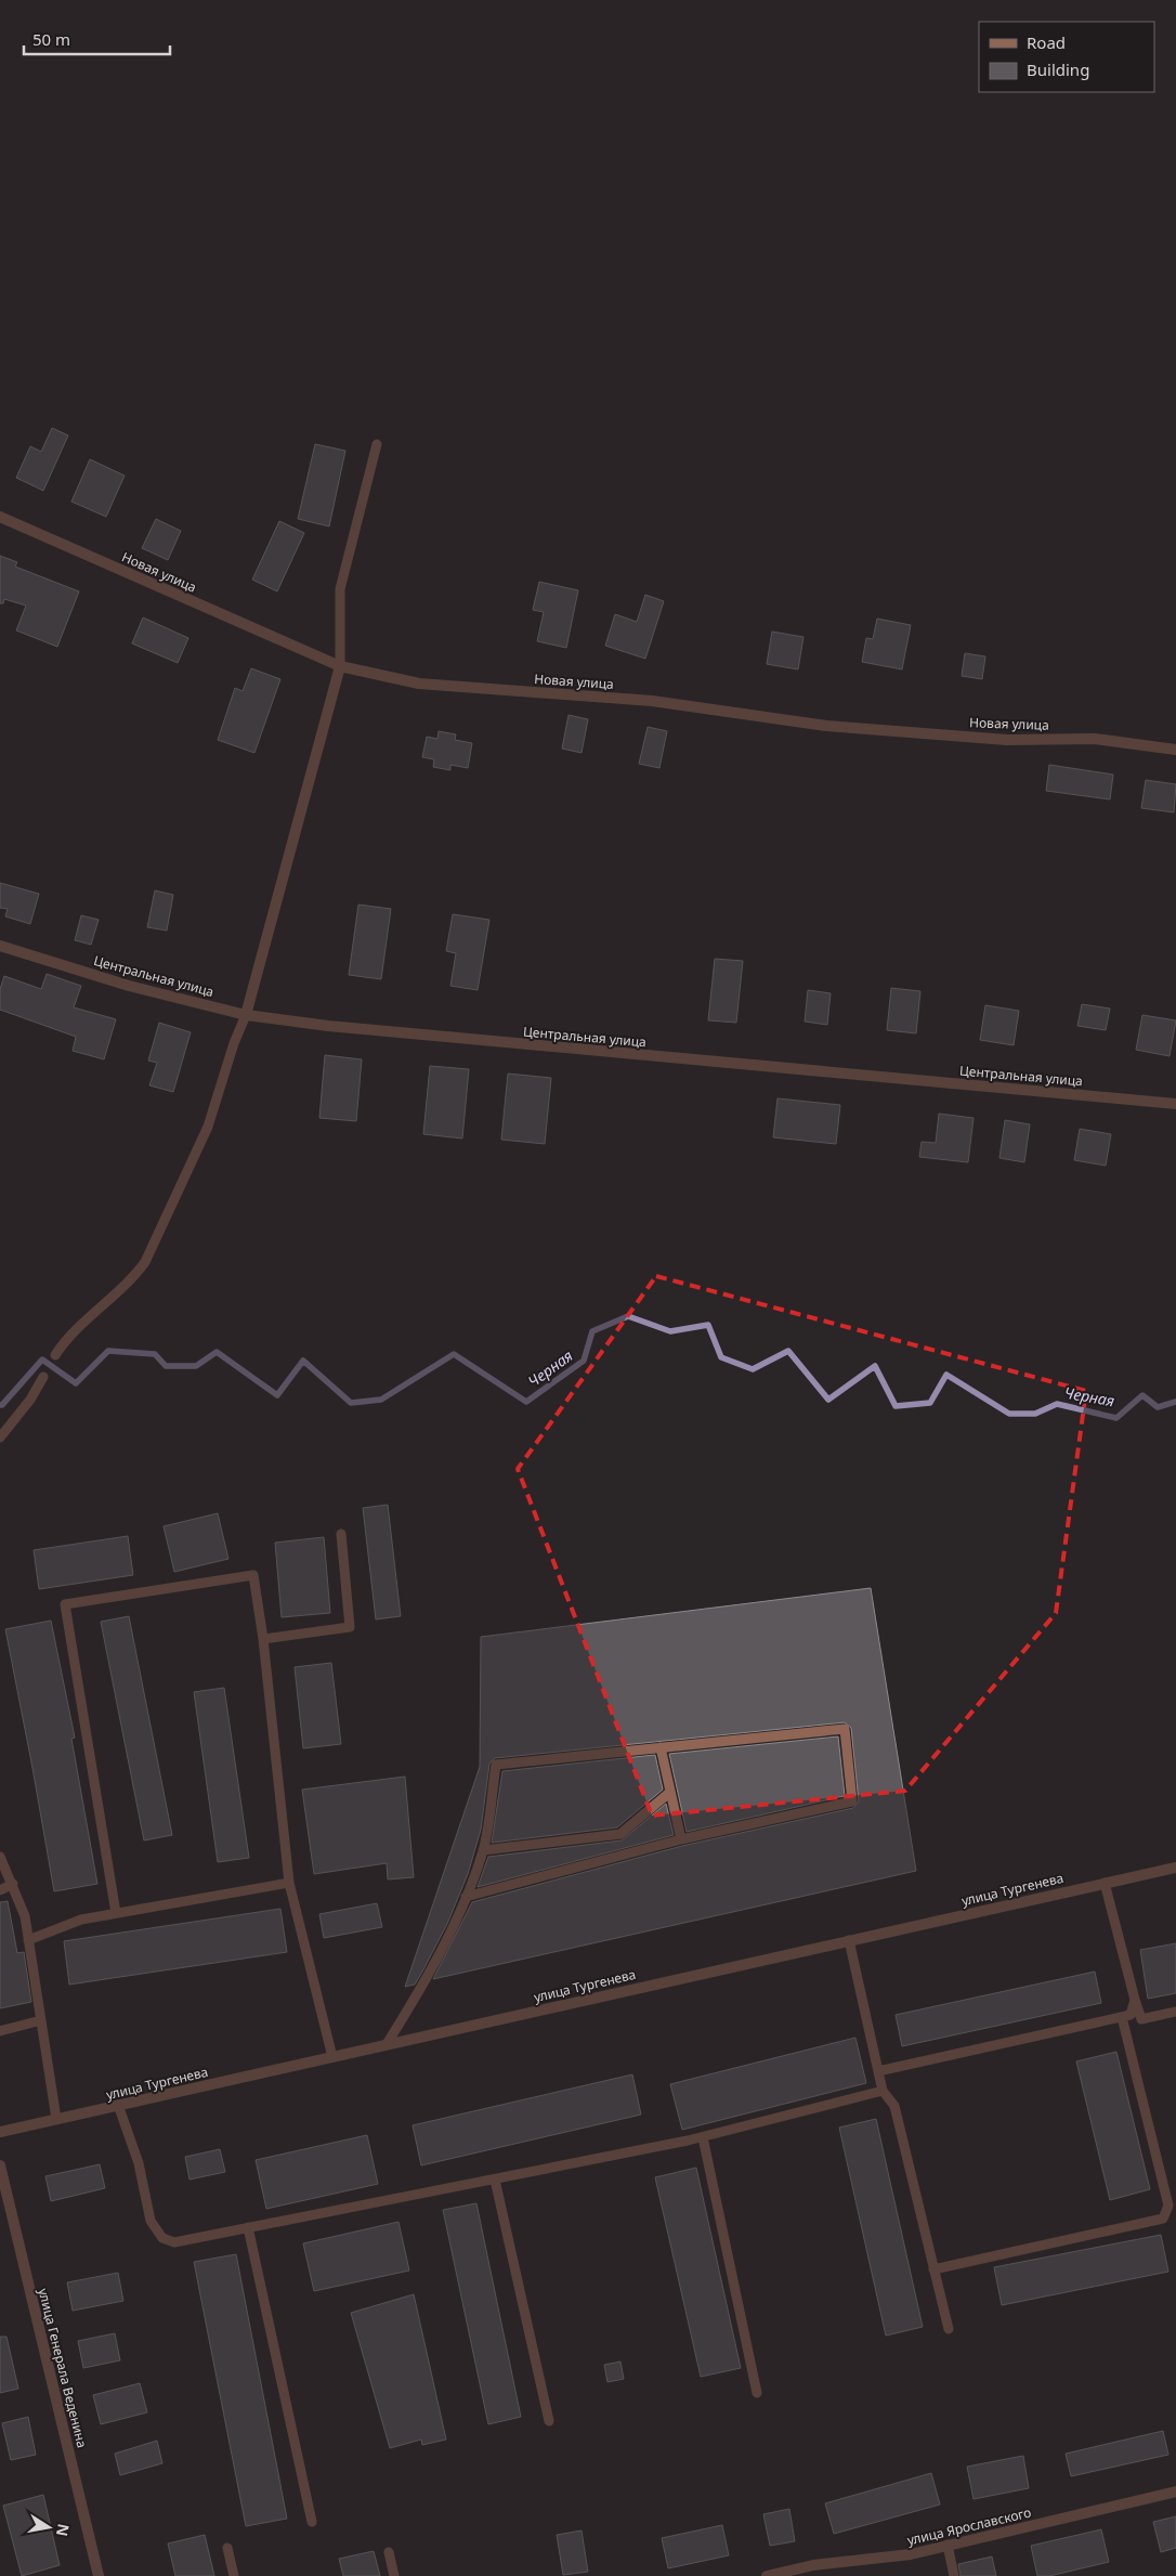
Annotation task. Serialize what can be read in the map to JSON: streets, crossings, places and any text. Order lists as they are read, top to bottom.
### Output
{
  "streets": {
    "street": [
      "Новая улица",
      "Центральная улица",
      "улица Тургенева",
      "улица Генерала Веденина",
      "улица Ярославского"
    ]
  },
  "water": ["Черная"],
  "legend": ["Road", "Building"],
  "scale_bar": "50 m",
  "north": "right"
}
